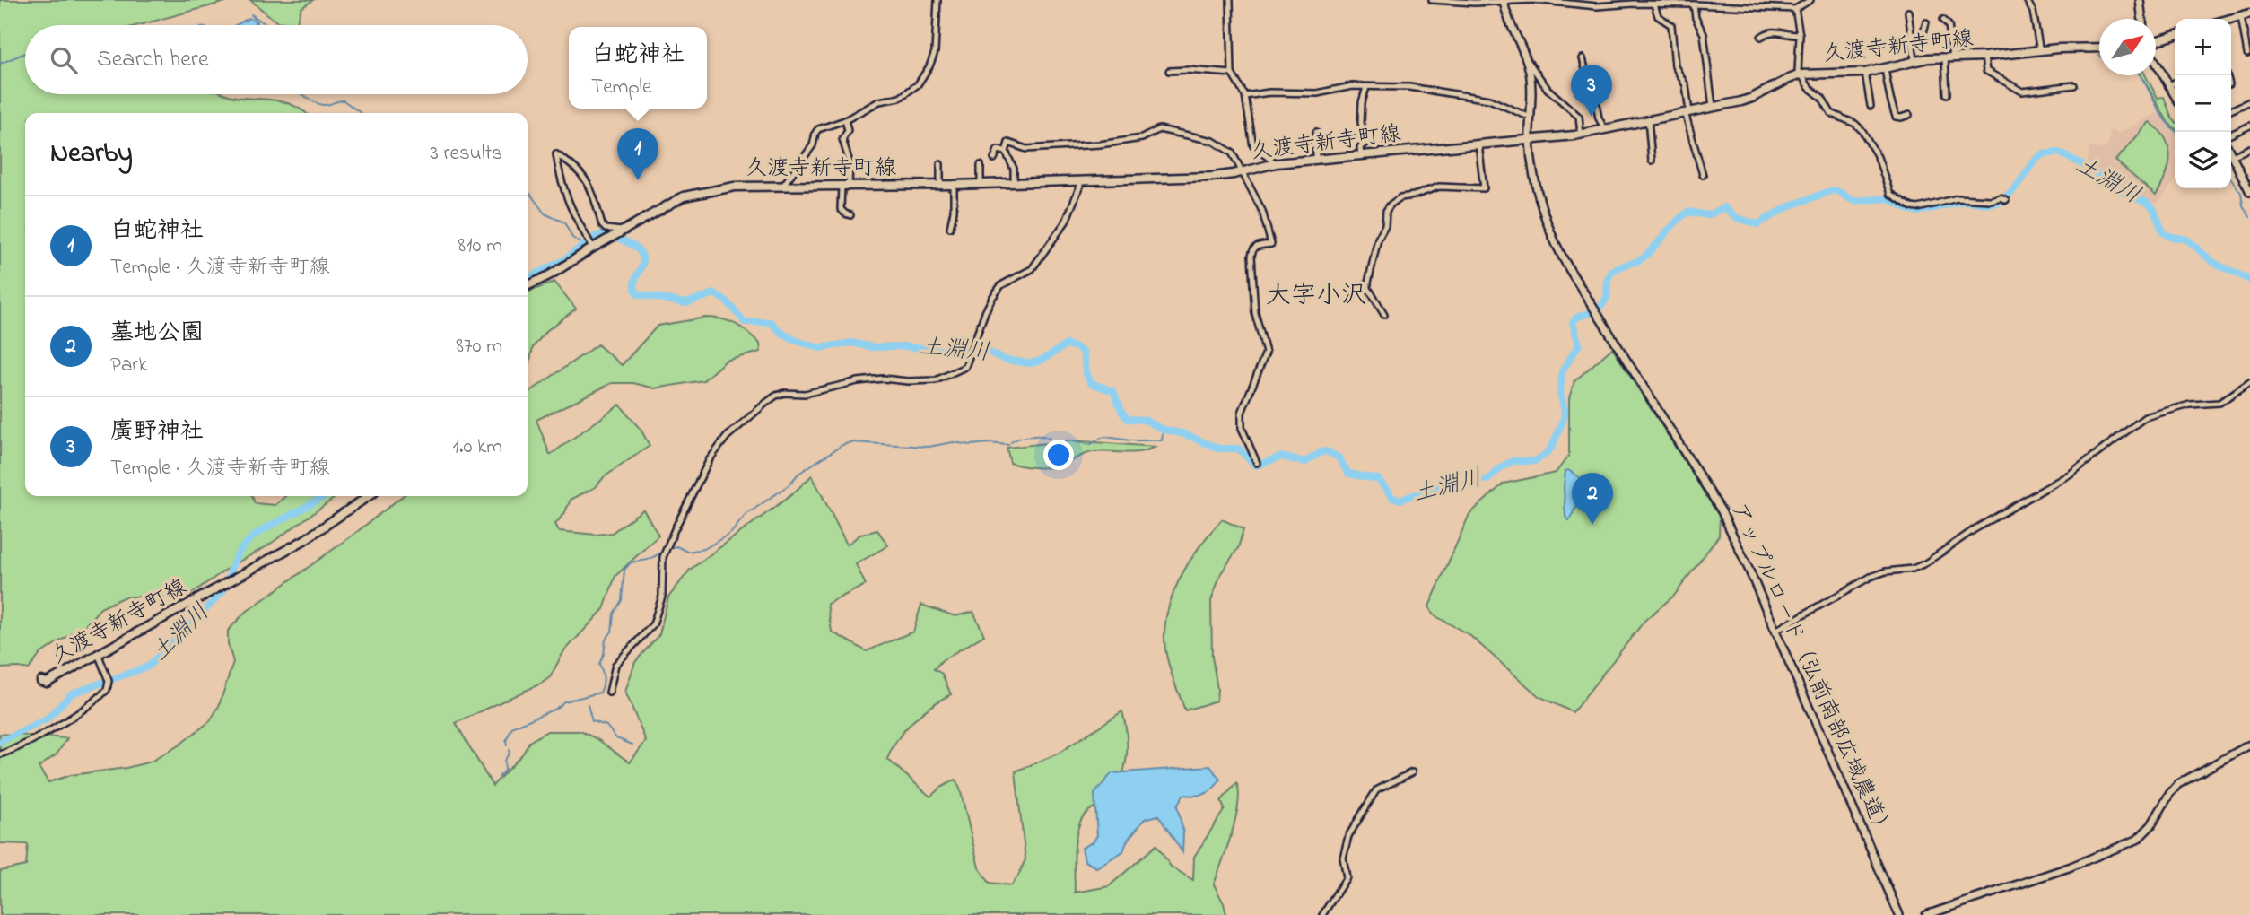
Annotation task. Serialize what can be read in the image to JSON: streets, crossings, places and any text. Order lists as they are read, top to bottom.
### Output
{
  "streets": {
    "main road": ["久渡寺新寺町線"],
    "street": ["アップルロード（弘前南部広域農道）"]
  },
  "crossings": [
    ["久渡寺新寺町線", "アップルロード（弘前南部広域農道）"]
  ],
  "districts": ["大字小沢"],
  "water": ["土淵川"],
  "north": "top right",
  "page": {
    "map_buttons": ["+", "−"],
    "search": "Search here",
    "popup": ["白蛇神社", "Temple"],
    "pins": ["3", "1", "2"],
    "heading": ["Nearby", "3 results"],
    "list": [
      {
        "mark": "1",
        "name": "白蛇神社",
        "note": "Temple · 久渡寺新寺町線",
        "value": "810 m"
      },
      {
        "mark": "2",
        "name": "墓地公園",
        "note": "Park",
        "value": "870 m"
      },
      {
        "mark": "3",
        "name": "廣野神社",
        "note": "Temple · 久渡寺新寺町線",
        "value": "1.0 km"
      }
    ]
  }
}
